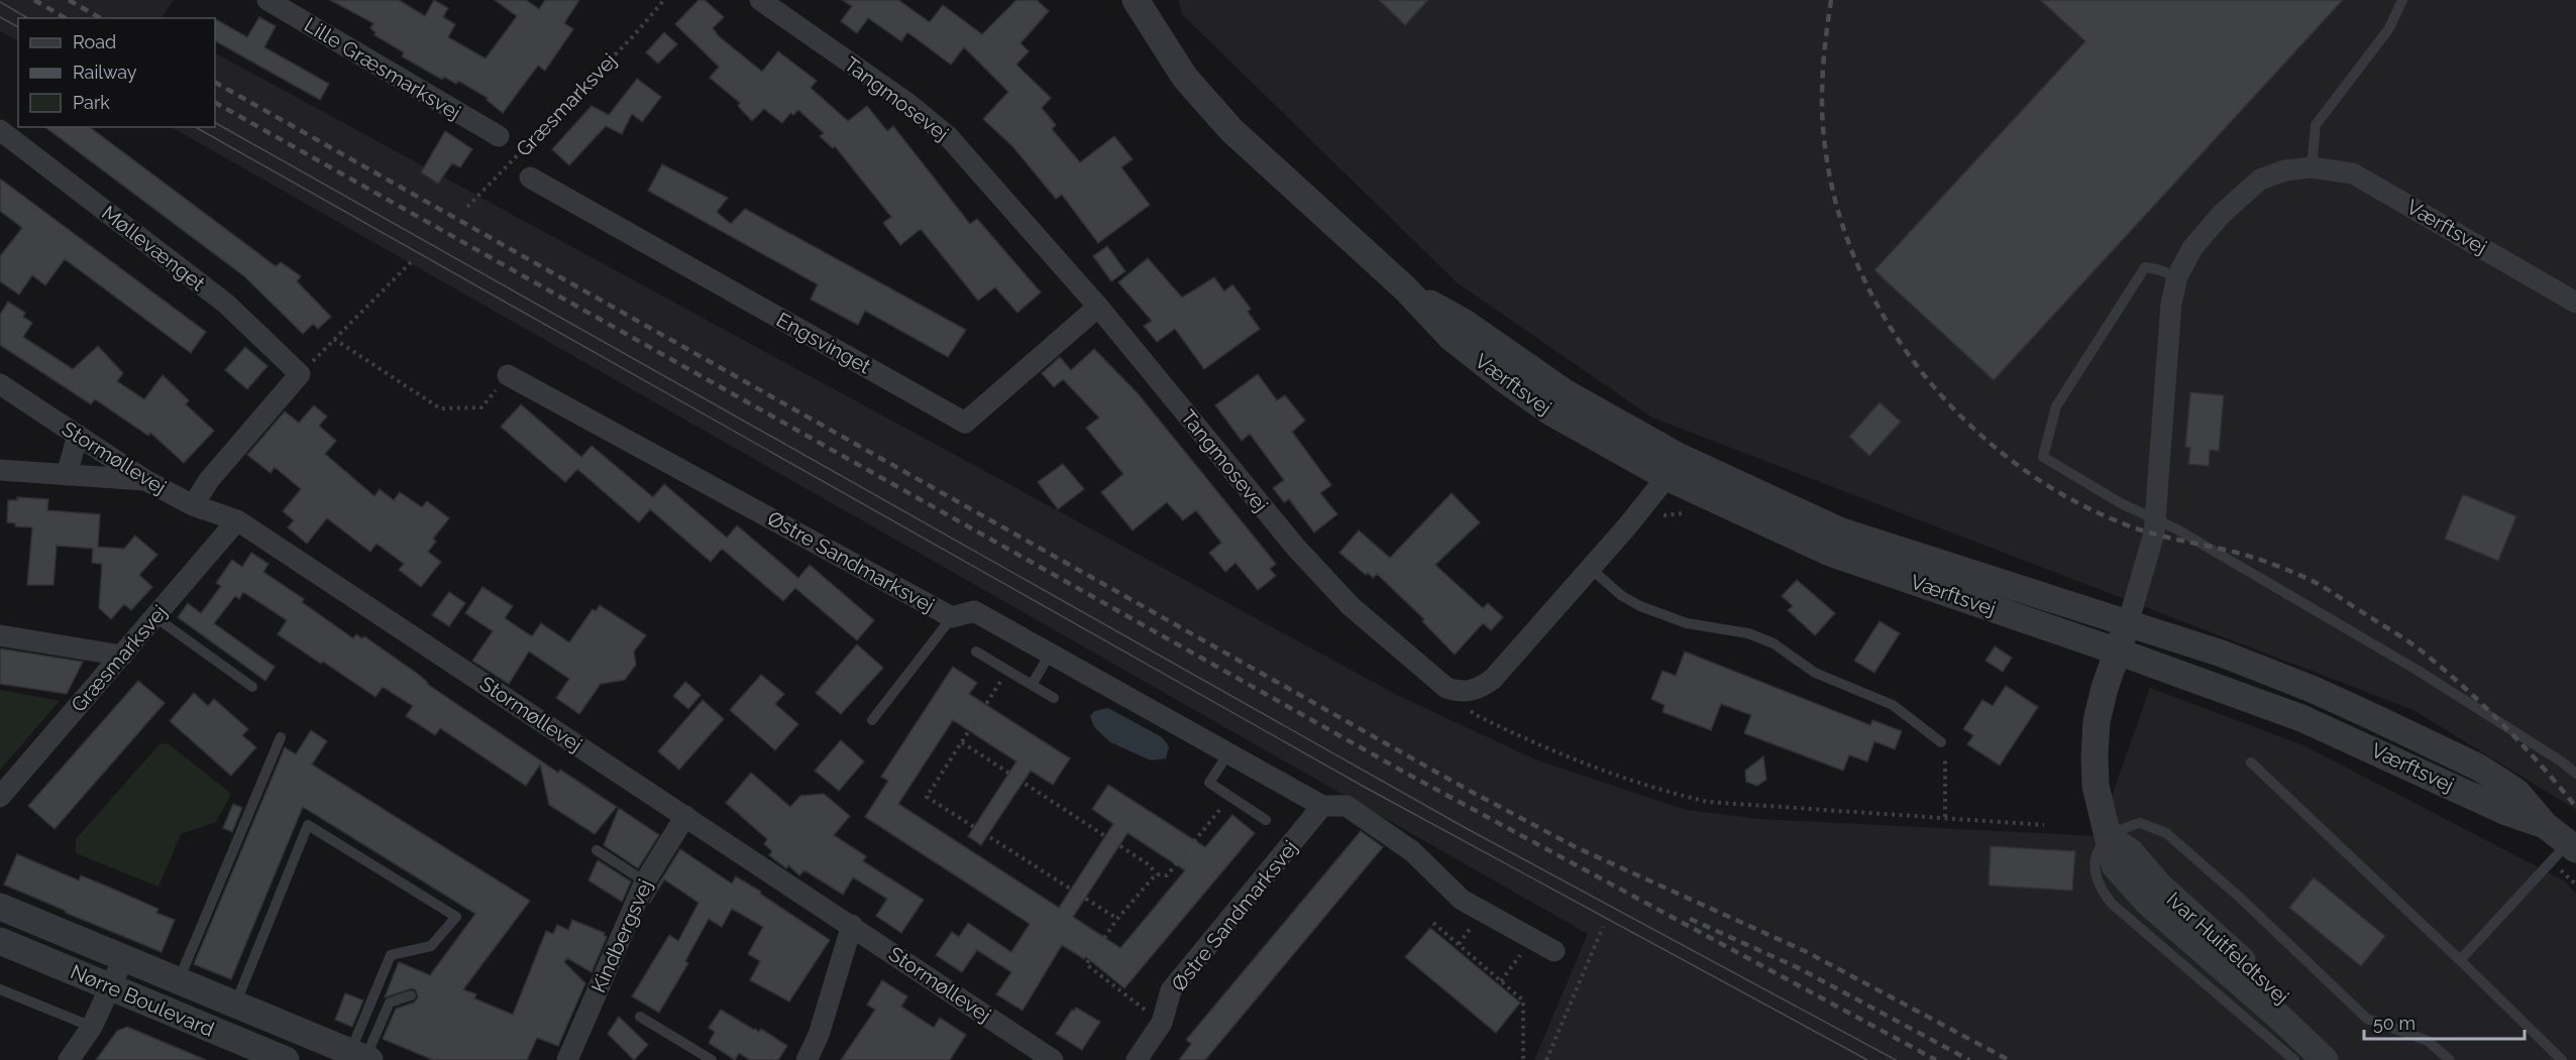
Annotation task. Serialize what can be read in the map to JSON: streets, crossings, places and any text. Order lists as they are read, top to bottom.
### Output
{
  "streets": {
    "street": [
      "Lille Græsmarksvej",
      "Tangmosevej",
      "Græsmarksvej",
      "Værftsvej",
      "Møllevænget",
      "Engsvinget",
      "Stormøllevej",
      "Østre Sandmarksvej",
      "Kindbergsvej",
      "Ivar Huitfeldtsvej",
      "Nørre Boulevard"
    ]
  },
  "crossings": [
    ["Tangmosevej", "Engsvinget"],
    ["Græsmarksvej", "Stormøllevej"],
    ["Værftsvej", "Ivar Huitfeldtsvej"],
    ["Stormøllevej", "Kindbergsvej"]
  ],
  "legend": ["Road", "Railway", "Park"],
  "scale_bar": "50 m"
}
